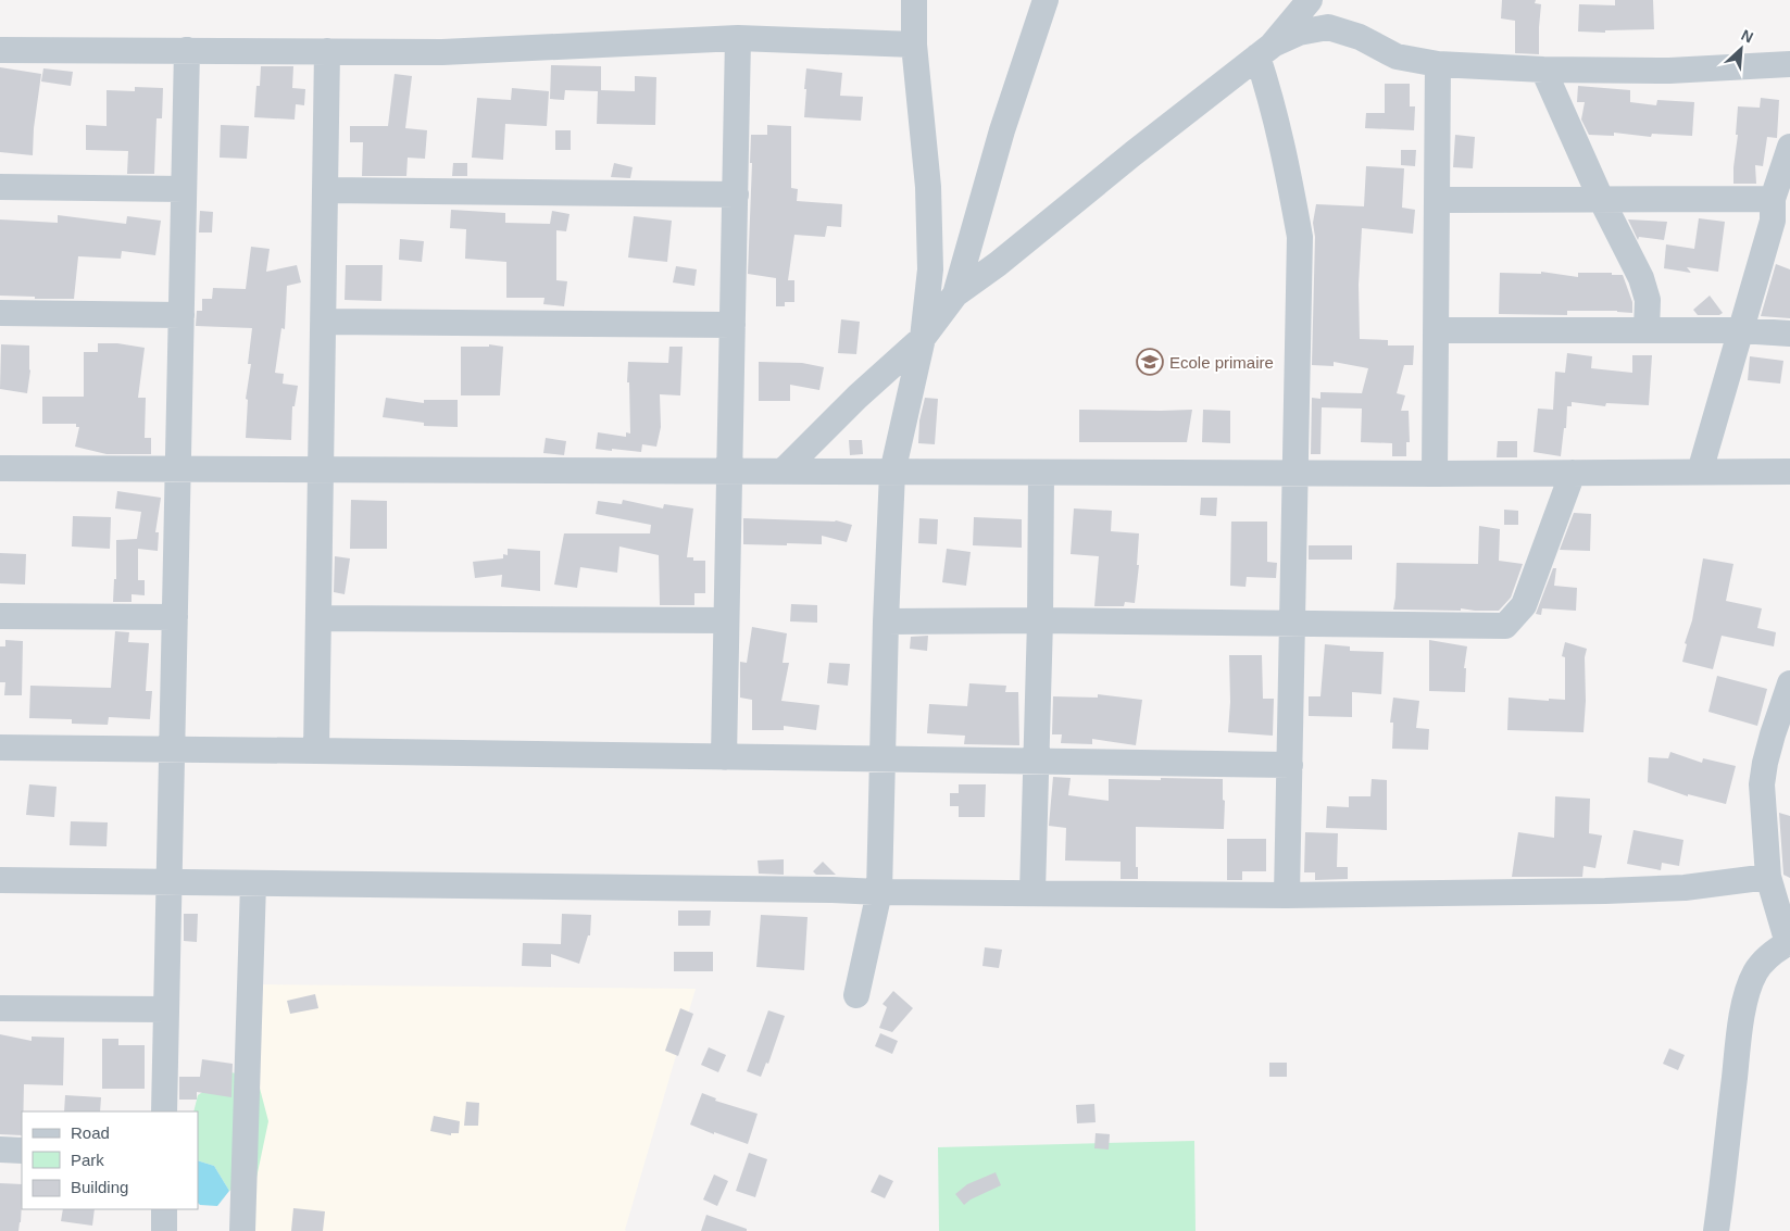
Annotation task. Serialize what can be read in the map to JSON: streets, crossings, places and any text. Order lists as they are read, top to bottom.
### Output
{
  "places": {
    "school or university": ["Ecole primaire"]
  },
  "legend": ["Road", "Park", "Building"],
  "north": "top right"
}
